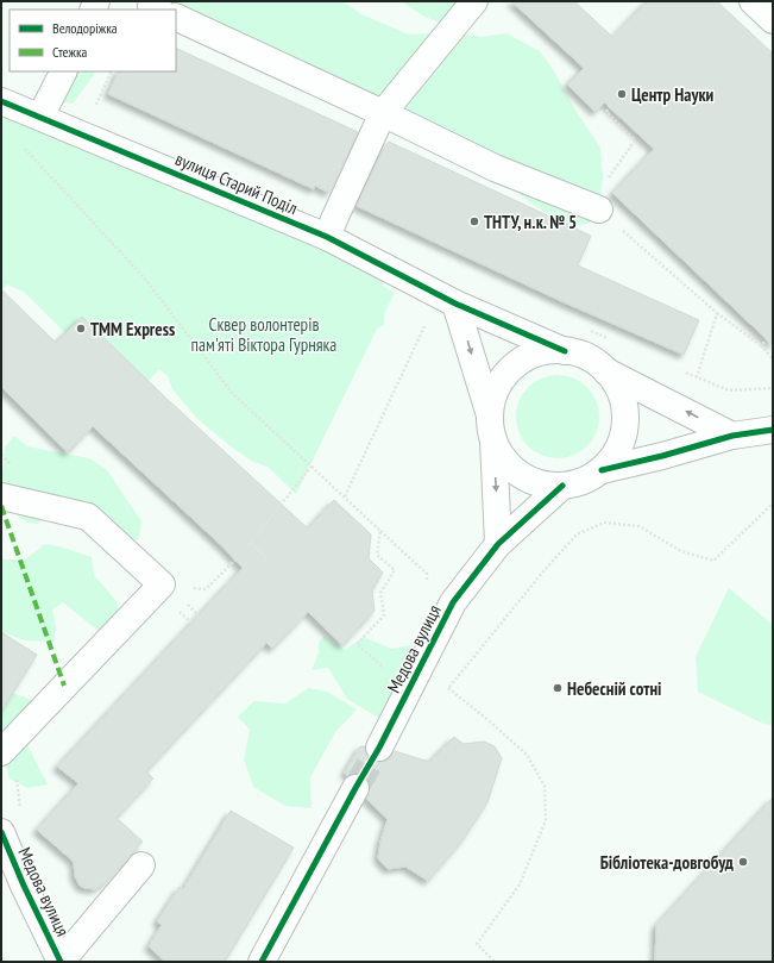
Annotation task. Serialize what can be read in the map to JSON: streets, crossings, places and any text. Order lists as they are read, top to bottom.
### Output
{
  "streets": {
    "street": ["вулиця Старий Поділ", "Медова вулиця"]
  },
  "crossings": [
    ["вулиця Старий Поділ", "Медова вулиця"]
  ],
  "parks": ["Сквер волонтерів пам'яті Віктора Гурняка"],
  "places": [
    "Центр Науки",
    "ТНТУ, н.к. № 5",
    "TMM Express",
    "Небесній сотні",
    "Бібліотека-довгобуд"
  ],
  "legend": ["Велодоріжка", "Стежка"]
}
